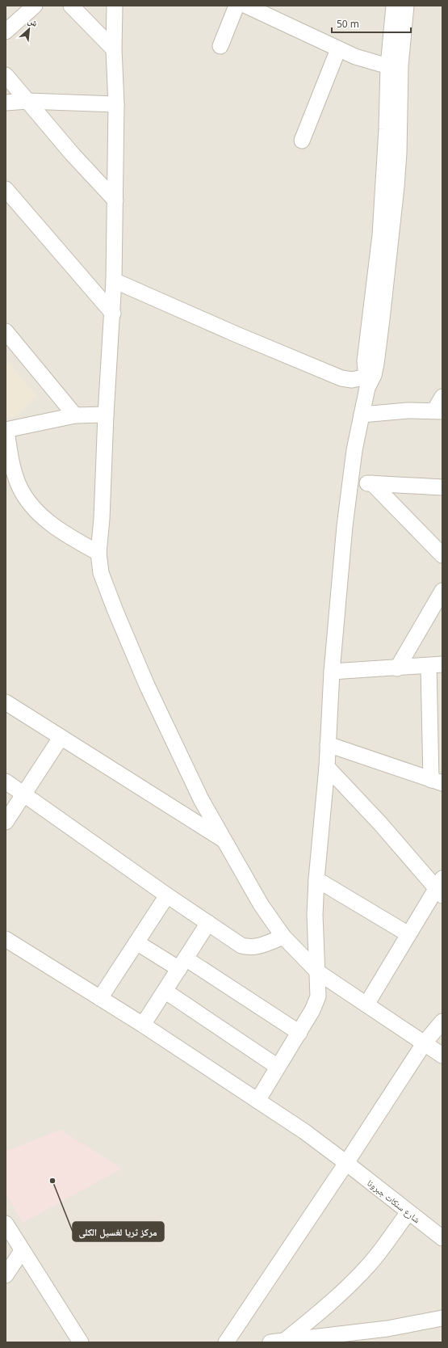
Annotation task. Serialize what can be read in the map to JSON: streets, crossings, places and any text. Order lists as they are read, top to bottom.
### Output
{
  "streets": {
    "street": ["شارع سنكات جبرونا"]
  },
  "places": ["مركز ثريا لغسيل الكلى"],
  "scale_bar": "50 m",
  "north": "top right"
}
